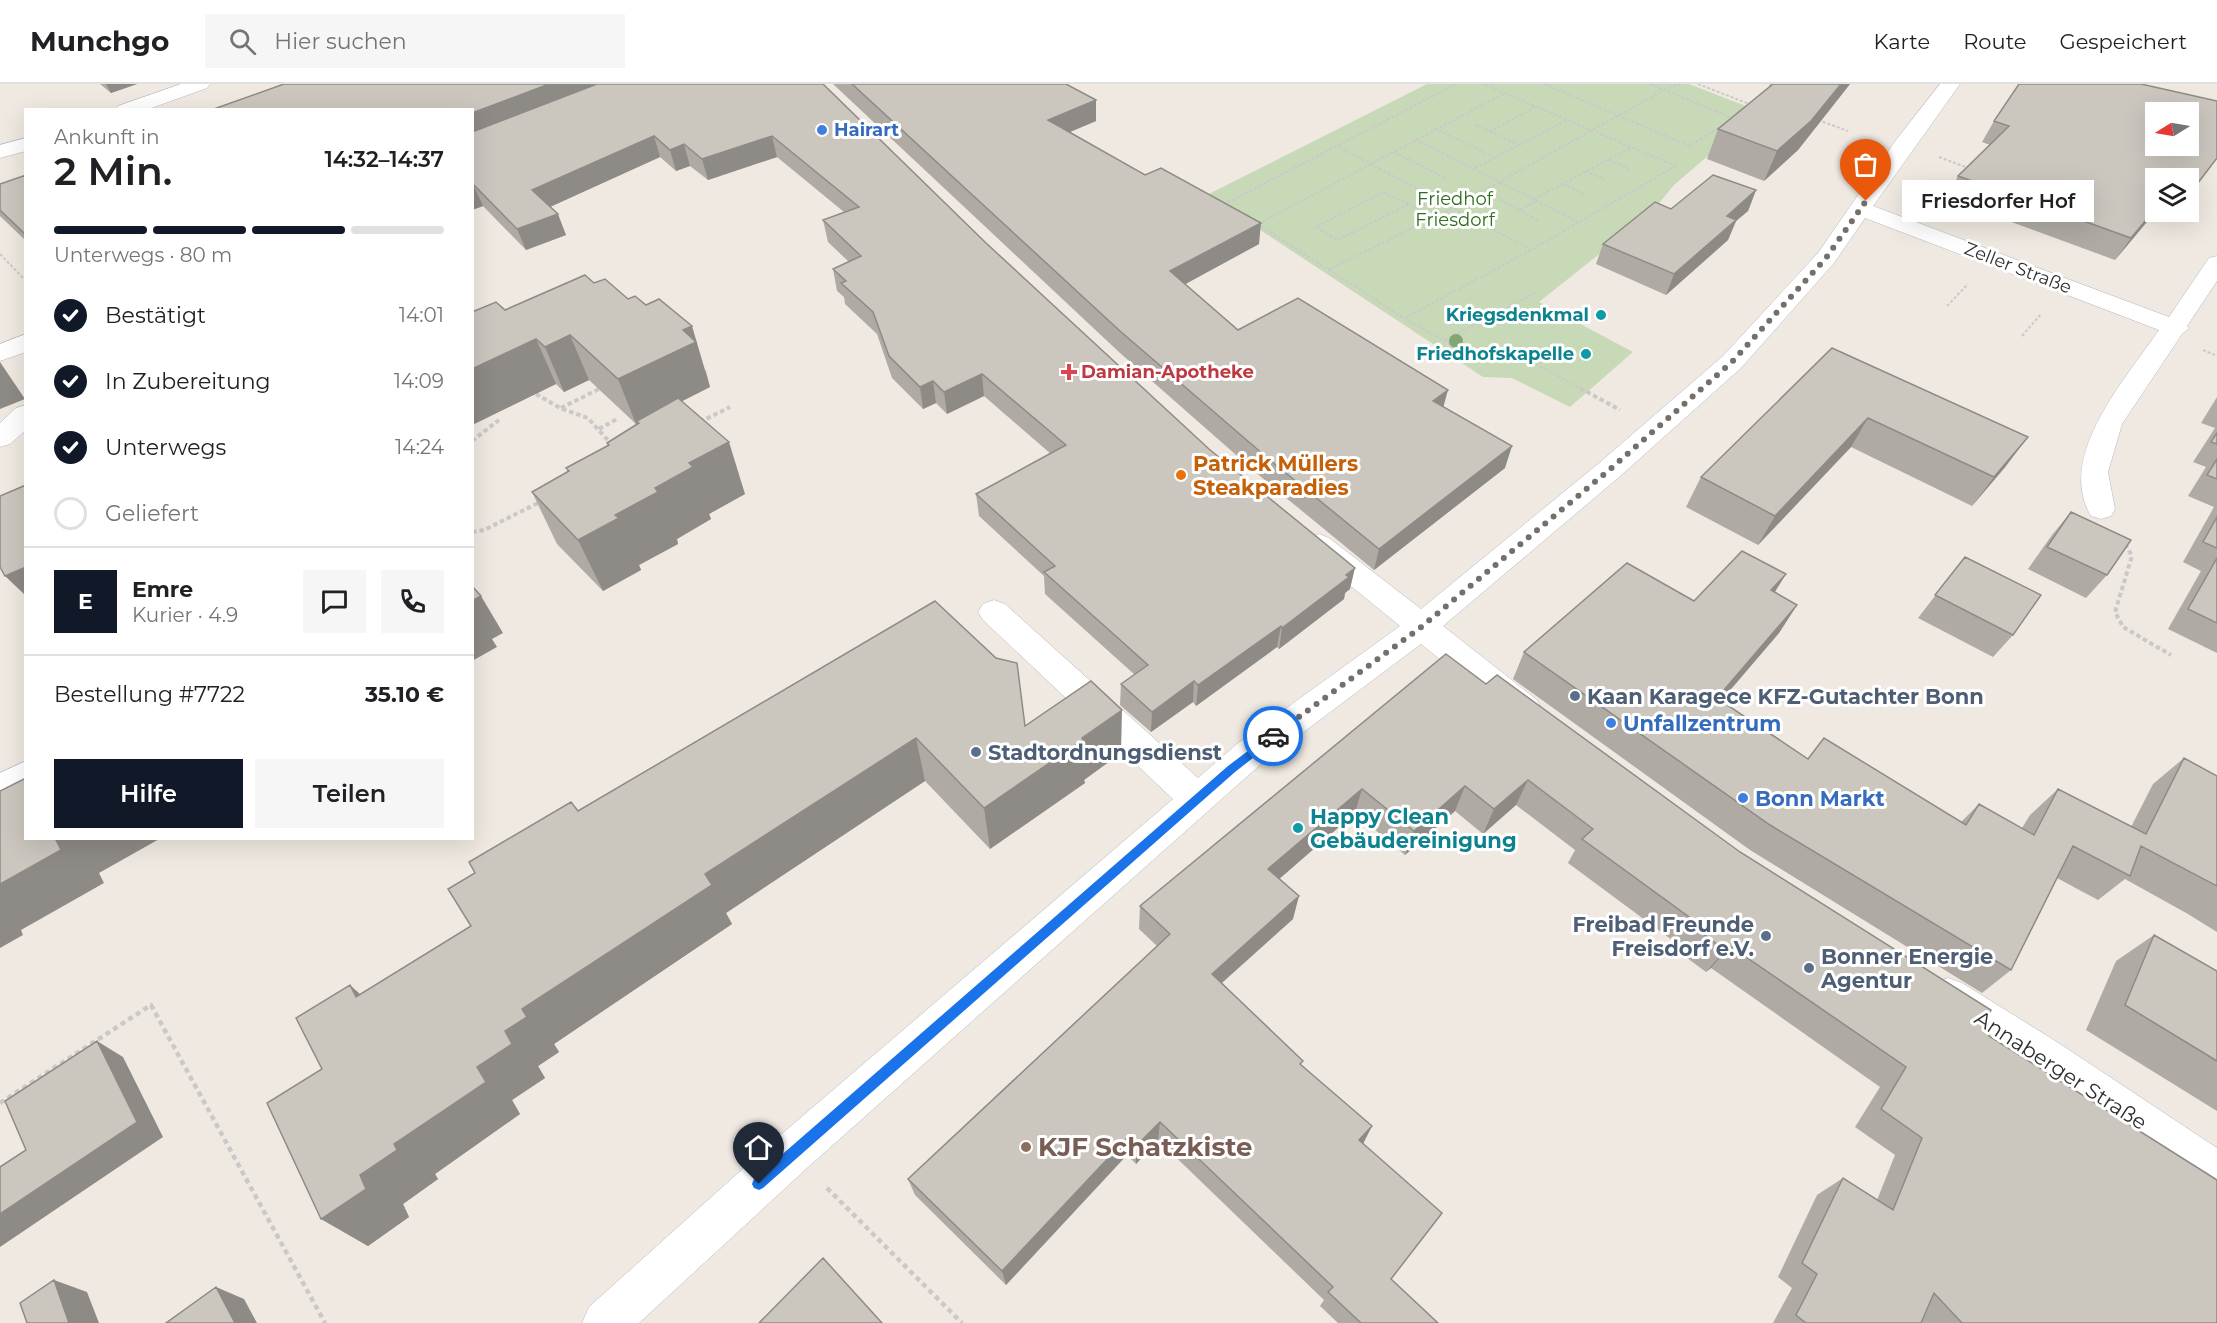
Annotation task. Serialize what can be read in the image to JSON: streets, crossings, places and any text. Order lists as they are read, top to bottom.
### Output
{
  "streets": {
    "street": ["Zeller Straße", "Annaberger Straße"]
  },
  "parks": ["Friedhof Friesdorf"],
  "places": {
    "other": [
      "Hairart",
      "Friesdorfer Hof",
      "Kriegsdenkmal",
      "Friedhofskapelle",
      "Patrick Müllers Steakparadies",
      "Kaan Karagece KFZ-Gutachter Bonn",
      "Unfallzentrum",
      "Stadtordnungsdienst",
      "Bonn Markt",
      "Happy Clean Gebäudereinigung",
      "Freibad Freunde Freisdorf e.V.",
      "Bonner Energie Agentur",
      "KJF Schatzkiste"
    ],
    "health": ["Damian-Apotheke"]
  },
  "north": "left",
  "page": {
    "header": "Munchgo",
    "search": "Hier suchen",
    "nav": ["Karte", "Route", "Gespeichert"],
    "heading": ["2 Min.", "Ankunft in", "14:32–14:37"],
    "panel": [
      "Emre",
      "Kurier · 4.9",
      "Bestellung #7722",
      "35.10 €"
    ],
    "bubble": "Friesdorfer Hof",
    "bar": "Unterwegs · 80 m",
    "list": [
      ["Bestätigt", "14:01"],
      ["In Zubereitung", "14:09"],
      ["Unterwegs", "14:24"],
      "Geliefert"
    ],
    "round": "E",
    "buttons": ["Hilfe", "Teilen"]
  }
}
